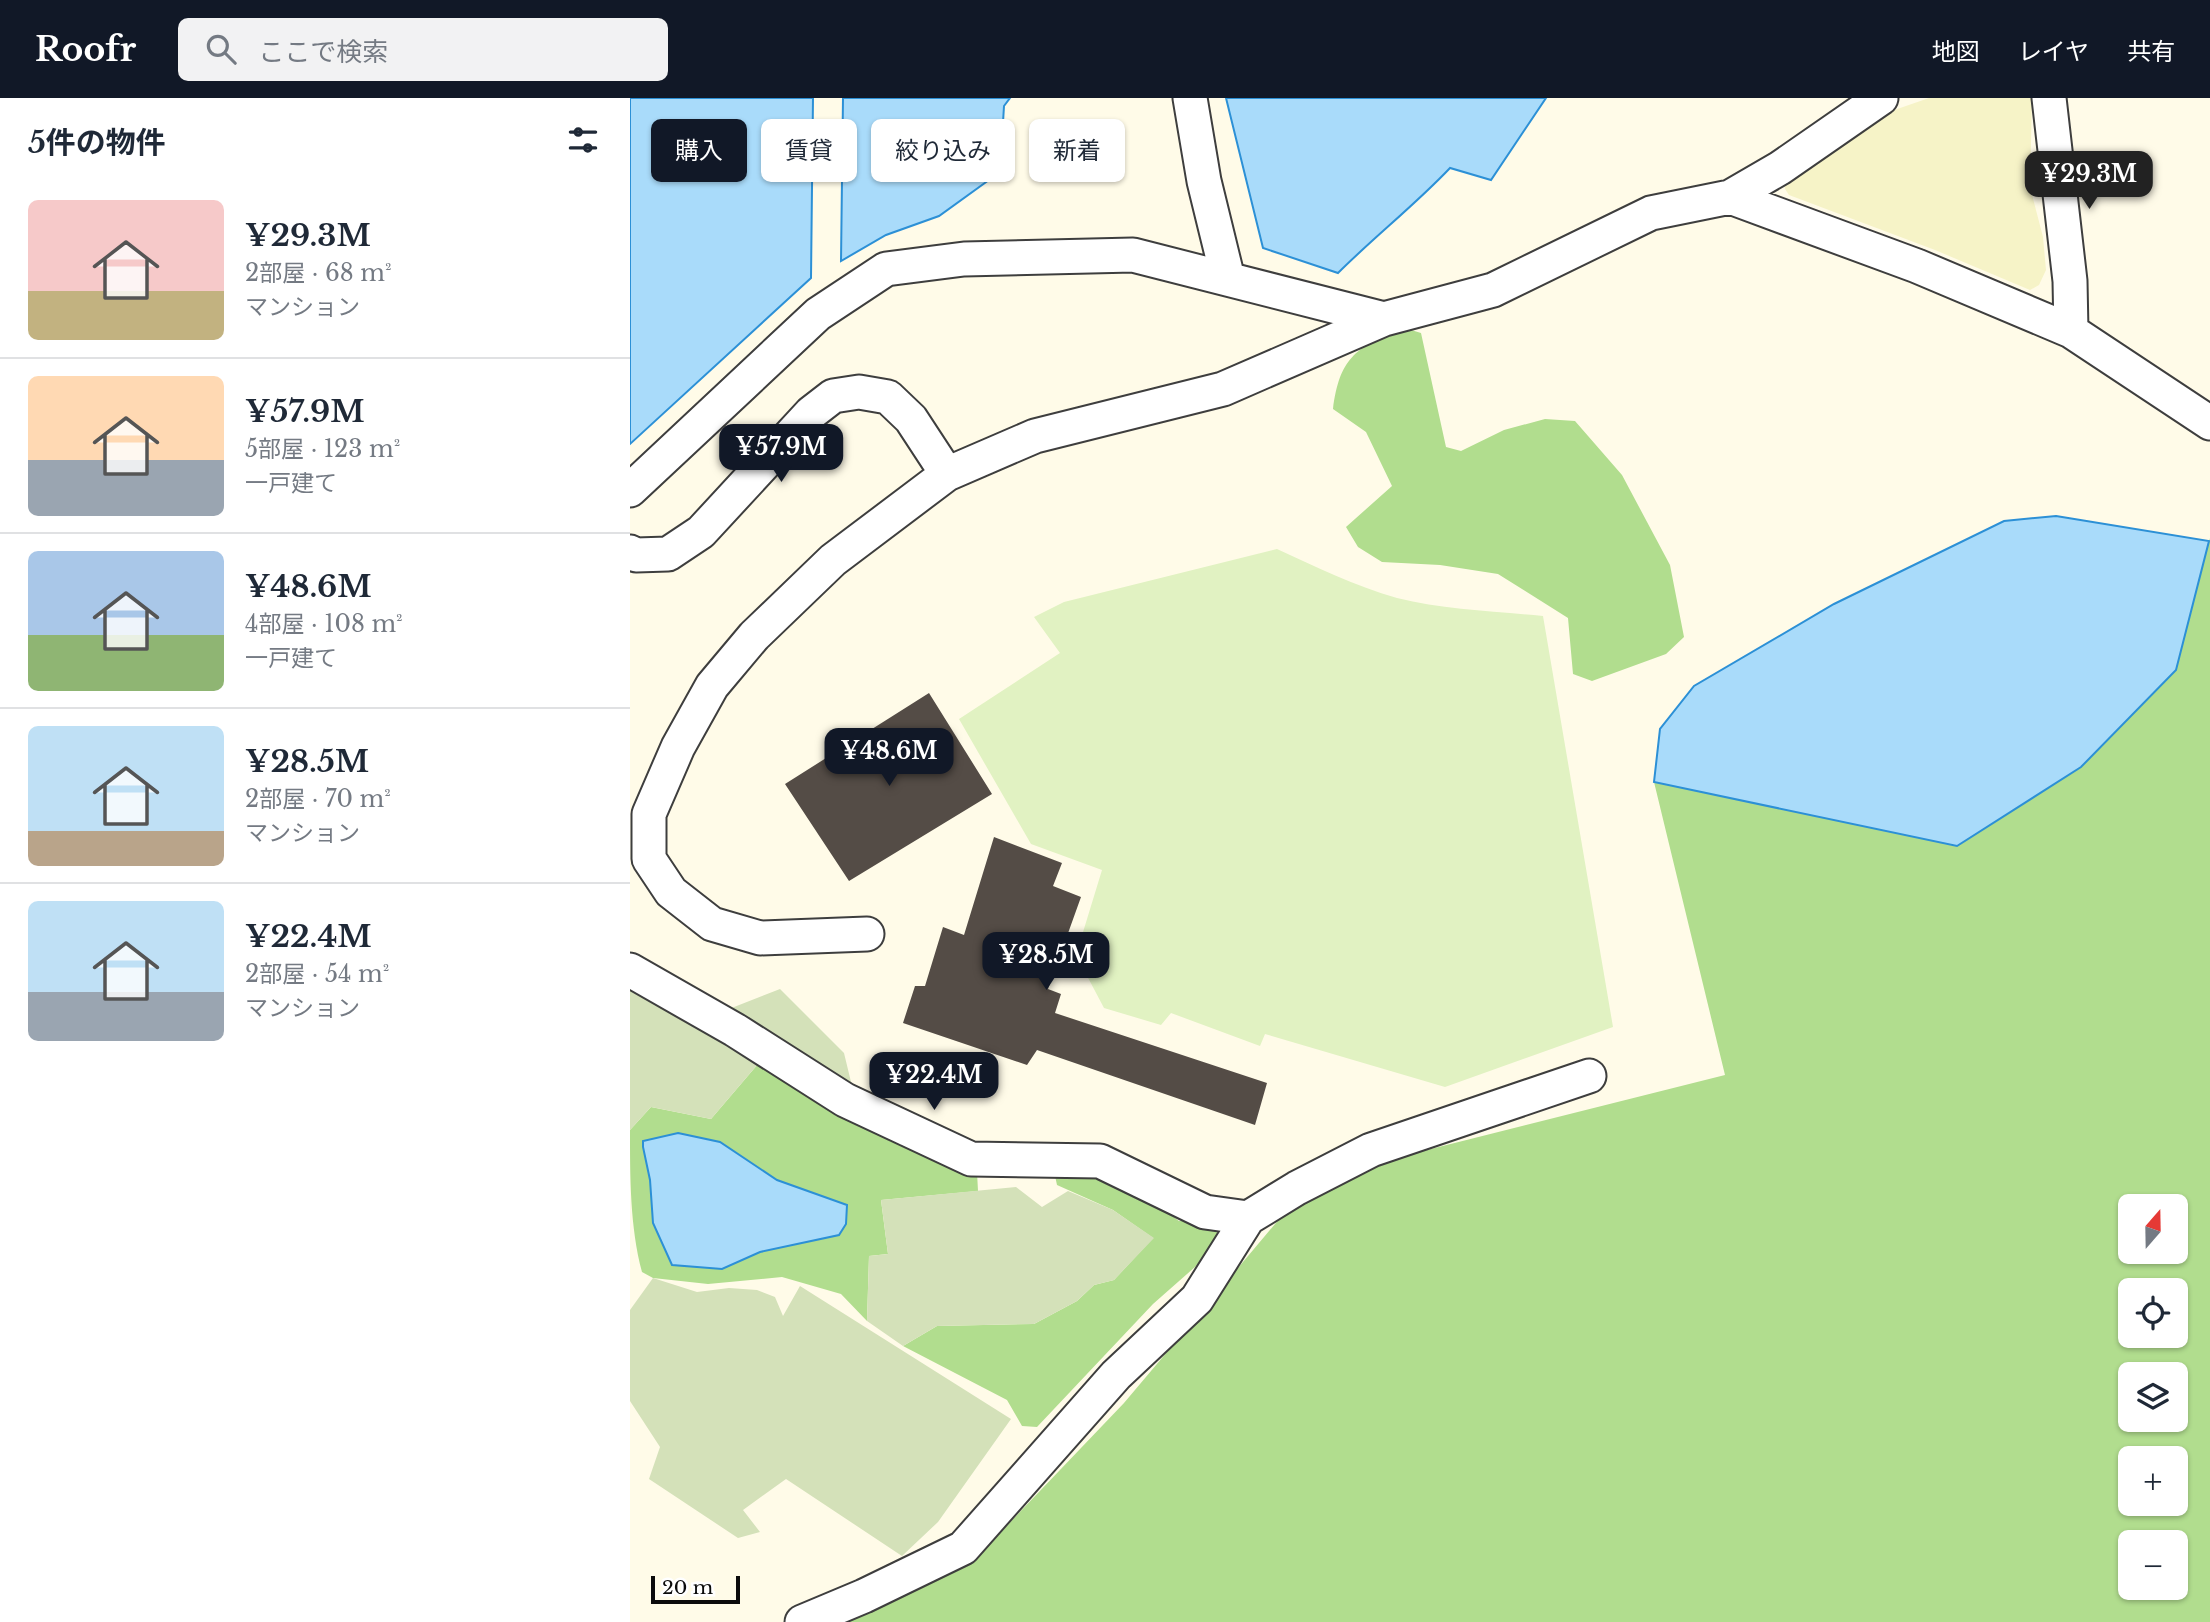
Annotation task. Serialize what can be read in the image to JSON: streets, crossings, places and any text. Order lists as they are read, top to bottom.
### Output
{
  "scale_bar": "20 m",
  "north": "top",
  "page": {
    "header": "Roofr",
    "search": "ここで検索",
    "nav": ["地図", "レイヤ", "共有"],
    "heading": "5件の物件",
    "chip": [
      "購入",
      "賃貸",
      "絞り込み",
      "新着"
    ],
    "price": [
      "¥29.3M",
      "¥57.9M",
      "¥48.6M",
      "¥28.5M",
      "¥22.4M"
    ],
    "list": [
      {
        "name": "¥29.3M",
        "note": "2部屋 · 68 m² · マンション"
      },
      {
        "name": "¥57.9M",
        "note": "5部屋 · 123 m² · 一戸建て"
      },
      {
        "name": "¥48.6M",
        "note": "4部屋 · 108 m² · 一戸建て"
      },
      {
        "name": "¥28.5M",
        "note": "2部屋 · 70 m² · マンション"
      },
      {
        "name": "¥22.4M",
        "note": "2部屋 · 54 m² · マンション"
      }
    ],
    "map_buttons": ["+", "−"],
    "scale": "20 m"
  }
}
